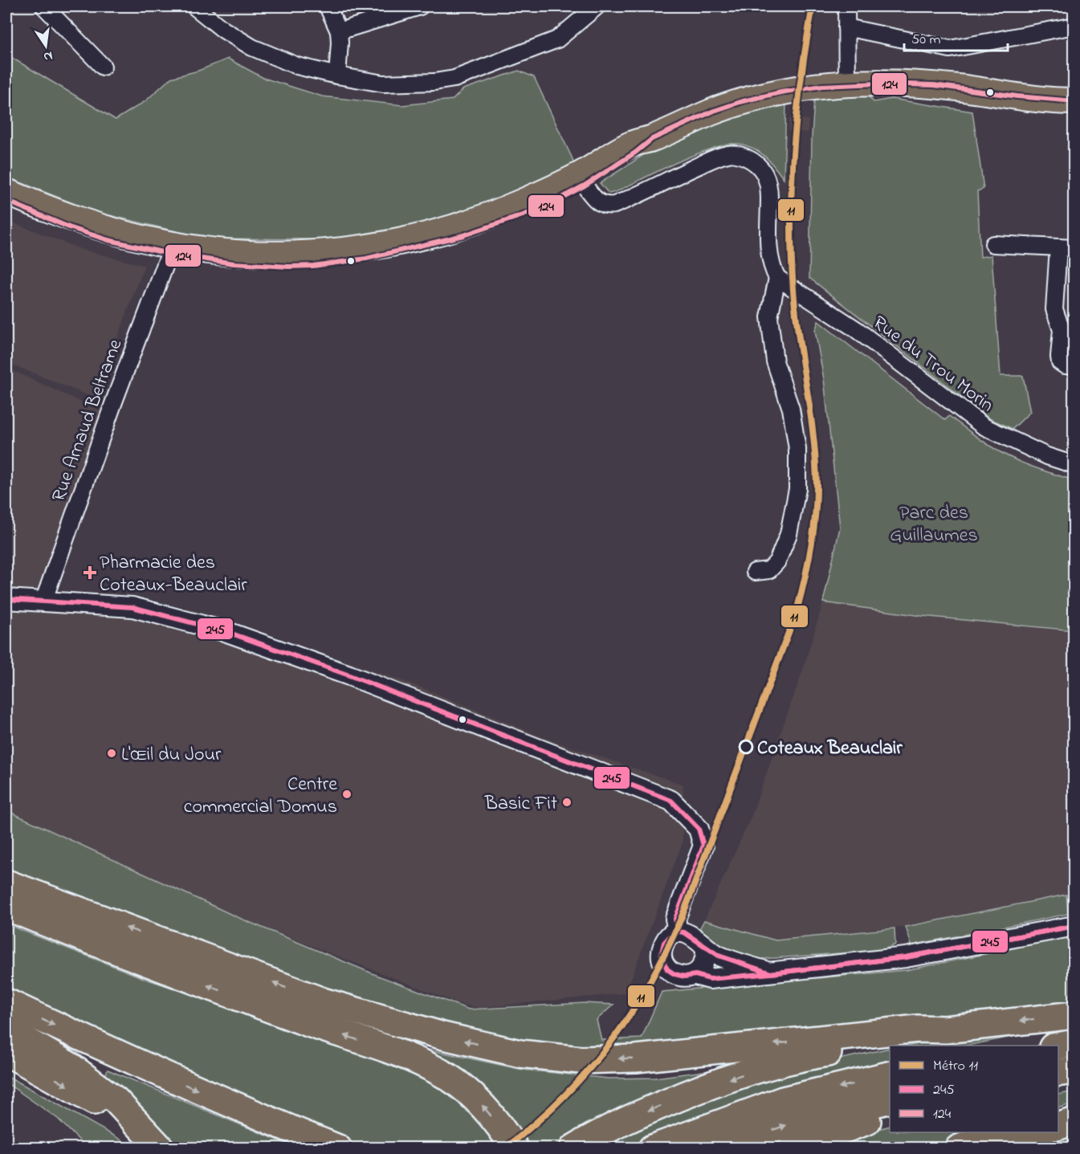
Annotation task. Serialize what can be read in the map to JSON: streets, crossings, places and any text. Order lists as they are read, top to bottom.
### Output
{
  "streets": {
    "street": ["Rue du Trou Morin", "Rue Arnaud Beltrame"]
  },
  "parks": ["Parc des Guillaumes"],
  "places": {
    "health": ["Pharmacie des Coteaux-Beauclair"],
    "other": [
      "Coteaux Beauclair",
      "L'Œil du Jour",
      "Centre commercial Domus",
      "Basic Fit"
    ]
  },
  "lines": ["metro line 11", "transit line 124", "transit line 245"],
  "legend": ["Métro 11", "245", "124"],
  "scale_bar": "50 m",
  "north": "bottom"
}
